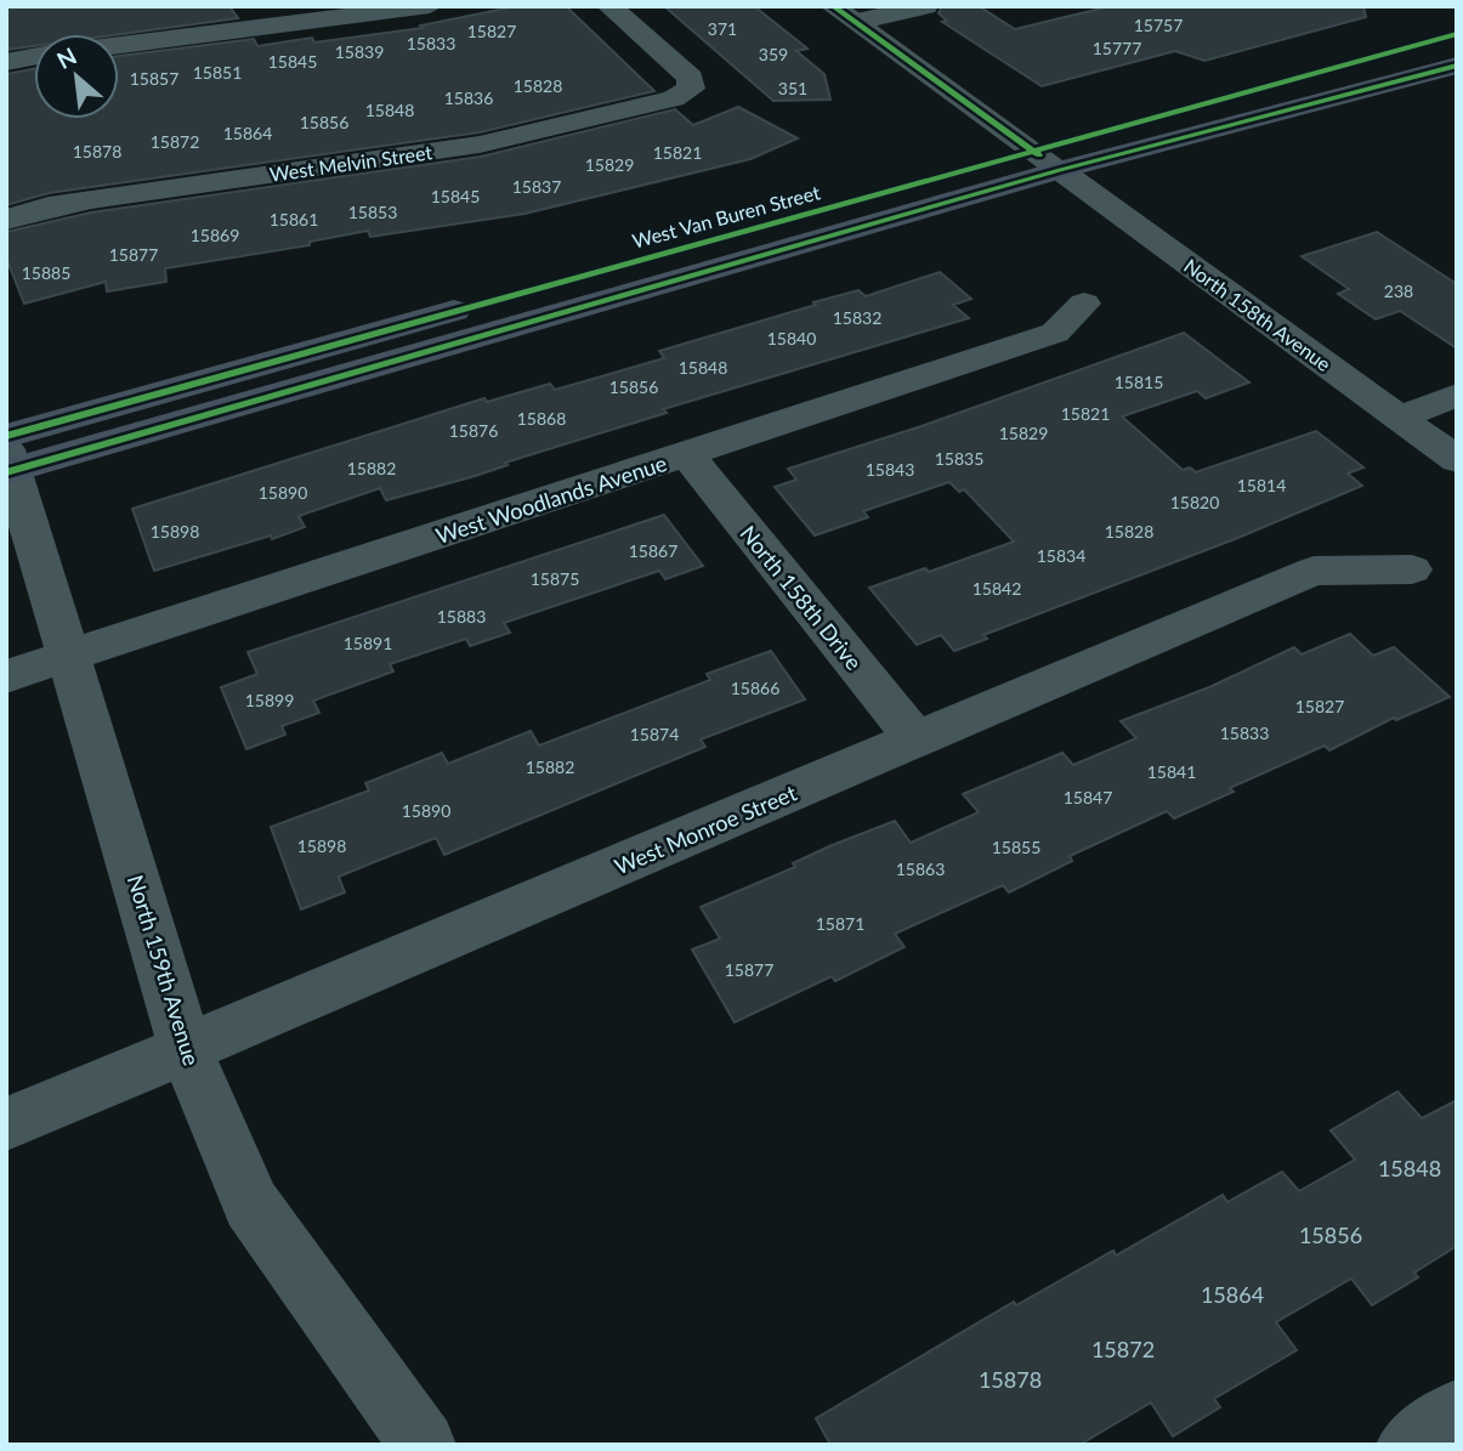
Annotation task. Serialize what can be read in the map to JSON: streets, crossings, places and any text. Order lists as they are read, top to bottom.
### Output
{
  "streets": {
    "main road": ["West Van Buren Street"],
    "street": [
      "West Melvin Street",
      "North 158th Avenue",
      "West Woodlands Avenue",
      "North 158th Drive",
      "West Monroe Street",
      "North 159th Avenue"
    ]
  },
  "crossings": [
    ["West Van Buren Street", "North 158th Avenue"],
    ["West Van Buren Street", "North 159th Avenue"],
    ["West Woodlands Avenue", "North 158th Drive"],
    ["West Woodlands Avenue", "North 159th Avenue"],
    ["North 158th Drive", "West Monroe Street"],
    ["West Monroe Street", "North 159th Avenue"]
  ],
  "house_numbers": [
    "15757",
    "371",
    "15827",
    "15833",
    "15777",
    "15839",
    "359",
    "15845",
    "15851",
    "15857",
    "15828",
    "351",
    "15836",
    "15848",
    "15856",
    "15864",
    "15872",
    "15878",
    "15821",
    "15829",
    "15837",
    "15845",
    "15853",
    "15861",
    "15869",
    "15877",
    "15885",
    "238",
    "15832",
    "15840",
    "15848",
    "15815",
    "15856",
    "15821",
    "15868",
    "15876",
    "15829",
    "15835",
    "15882",
    "15843",
    "15814",
    "15890",
    "15820",
    "15898",
    "15828",
    "15867",
    "15834",
    "15875",
    "15842",
    "15883",
    "15891",
    "15866",
    "15899",
    "15827",
    "15833",
    "15874",
    "15882",
    "15841",
    "15847",
    "15890",
    "15898",
    "15855",
    "15863",
    "15871",
    "15877",
    "15848",
    "15856",
    "15864",
    "15872",
    "15878"
  ],
  "north": "top left"
}
